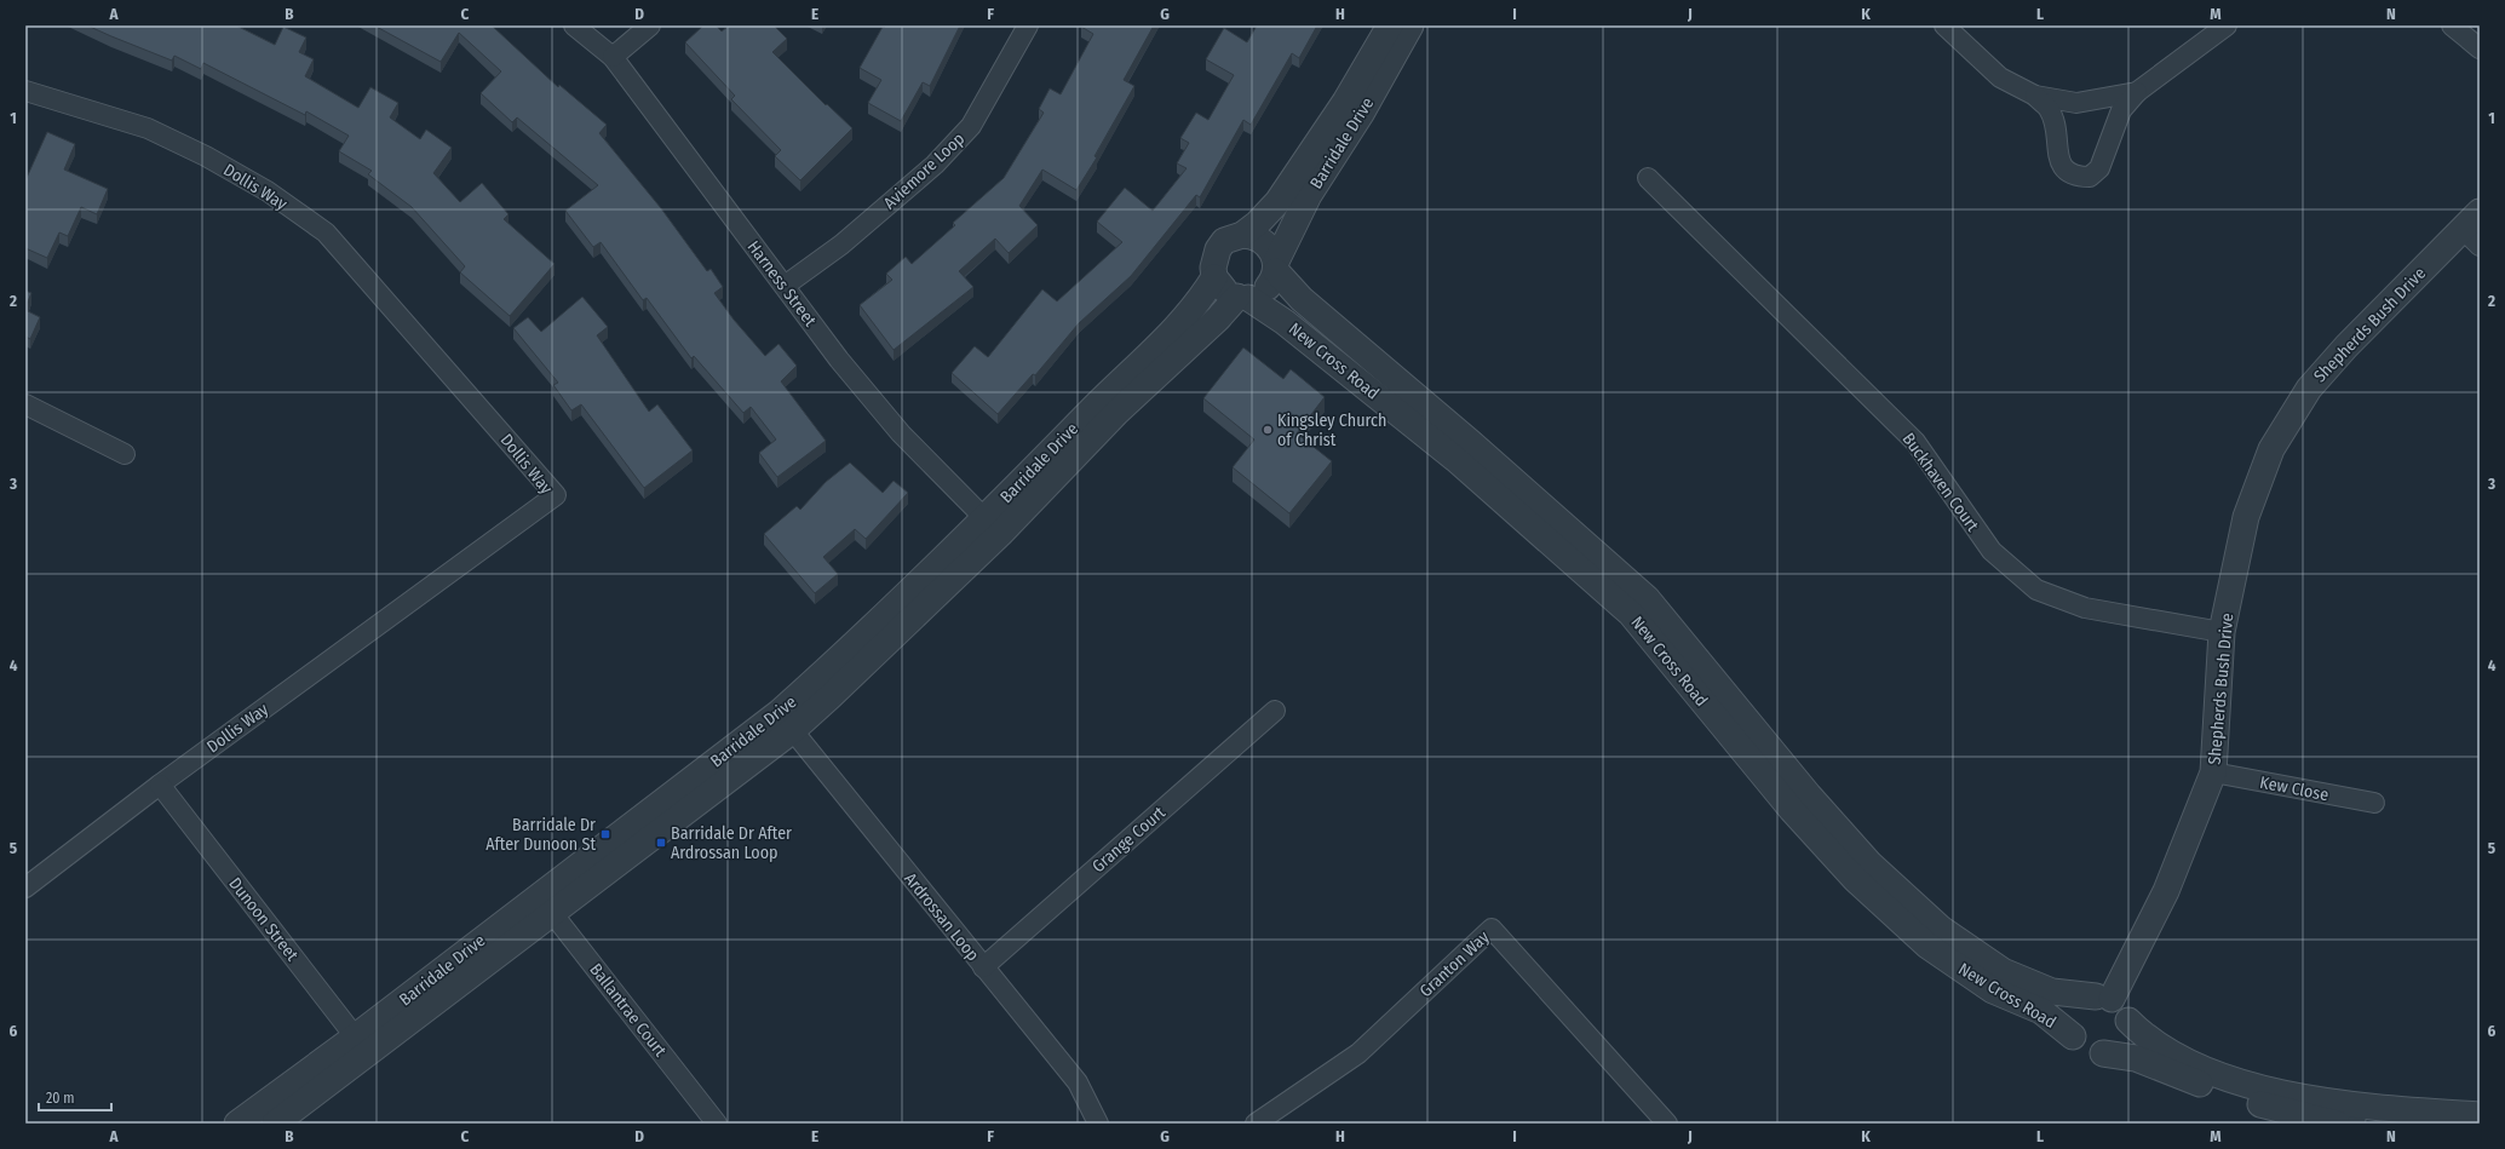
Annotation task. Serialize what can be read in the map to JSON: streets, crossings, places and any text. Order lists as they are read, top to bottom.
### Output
{
  "streets": {
    "street": [
      "Barridale Drive",
      "Aviemore Loop",
      "Dollis Way",
      "Harness Street",
      "Shepherds Bush Drive",
      "New Cross Road",
      "Buckhaven Court",
      "Kew Close",
      "Grange Court",
      "Ardrossan Loop",
      "Dunoon Street",
      "Granton Way",
      "Ballantrae Court"
    ]
  },
  "crossings": [
    ["Barridale Drive", "Harness Street"],
    ["Barridale Drive", "New Cross Road"],
    ["Barridale Drive", "Ardrossan Loop"],
    ["Barridale Drive", "Dunoon Street"],
    ["Barridale Drive", "Ballantrae Court"],
    ["Aviemore Loop", "Harness Street"],
    ["Dollis Way", "Dunoon Street"],
    ["Shepherds Bush Drive", "New Cross Road"],
    ["Shepherds Bush Drive", "Buckhaven Court"],
    ["Shepherds Bush Drive", "Kew Close"],
    ["Grange Court", "Ardrossan Loop"]
  ],
  "places": {
    "other": ["Kingsley Church of Christ"],
    "transit": ["Barridale Dr After Dunoon St", "Barridale Dr After Ardrossan Loop"]
  },
  "scale_bar": "20 m",
  "grid": {
    "columns": [
      "A",
      "B",
      "C",
      "D",
      "E",
      "F",
      "G",
      "H",
      "I",
      "J",
      "K",
      "L",
      "M",
      "N"
    ],
    "rows": [
      "1",
      "2",
      "3",
      "4",
      "5",
      "6"
    ]
  }
}
